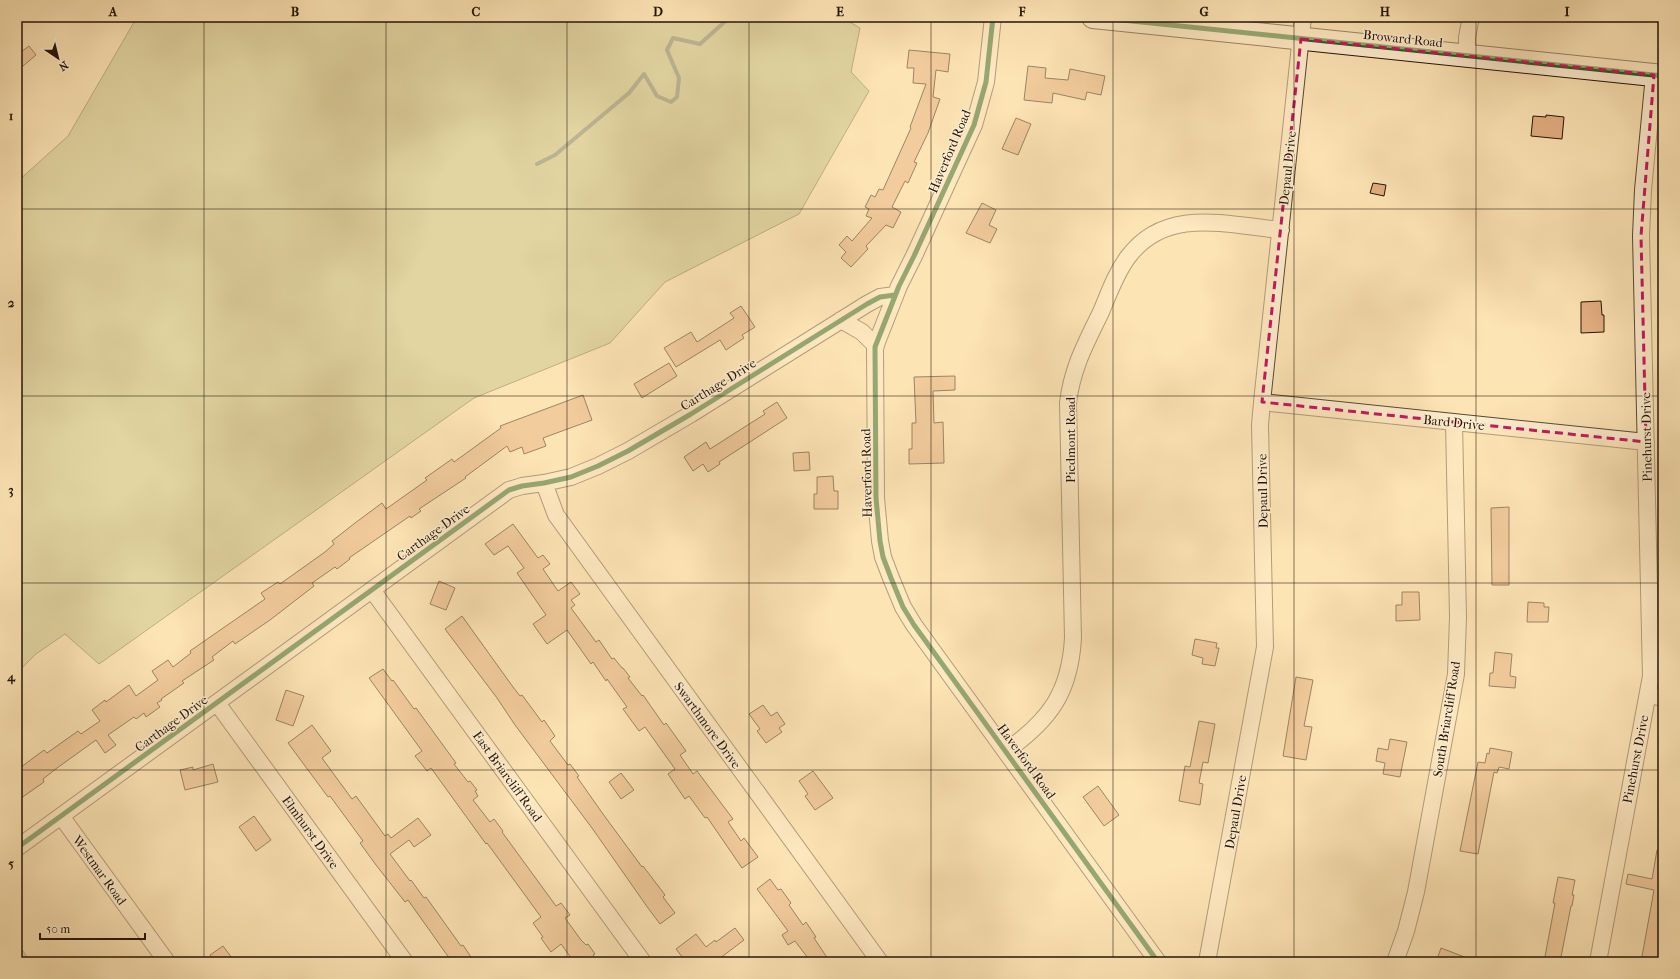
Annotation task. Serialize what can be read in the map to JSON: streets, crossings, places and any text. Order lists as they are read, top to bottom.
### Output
{
  "streets": {
    "main road": ["Broward Road"],
    "street": [
      "Haverford Road",
      "Depaul Drive",
      "Carthage Drive",
      "Bard Drive",
      "Pinehurst Drive",
      "Piedmont Road",
      "South Briarcliff Road",
      "Swarthmore Drive",
      "East Briarcliff Road",
      "Elmhurst Drive",
      "Westmar Road"
    ]
  },
  "crossings": [
    ["Broward Road", "Depaul Drive"],
    ["Broward Road", "Pinehurst Drive"],
    ["Haverford Road", "Carthage Drive"],
    ["Haverford Road", "Piedmont Road"],
    ["Depaul Drive", "Bard Drive"],
    ["Depaul Drive", "Piedmont Road"],
    ["Carthage Drive", "Swarthmore Drive"],
    ["Carthage Drive", "East Briarcliff Road"],
    ["Carthage Drive", "Elmhurst Drive"],
    ["Carthage Drive", "Westmar Road"],
    ["Bard Drive", "Pinehurst Drive"],
    ["Bard Drive", "South Briarcliff Road"]
  ],
  "scale_bar": "50 m",
  "north": "bottom right",
  "grid": {
    "columns": [
      "A",
      "B",
      "C",
      "D",
      "E",
      "F",
      "G",
      "H",
      "I"
    ],
    "rows": [
      "1",
      "2",
      "3",
      "4",
      "5"
    ]
  }
}
